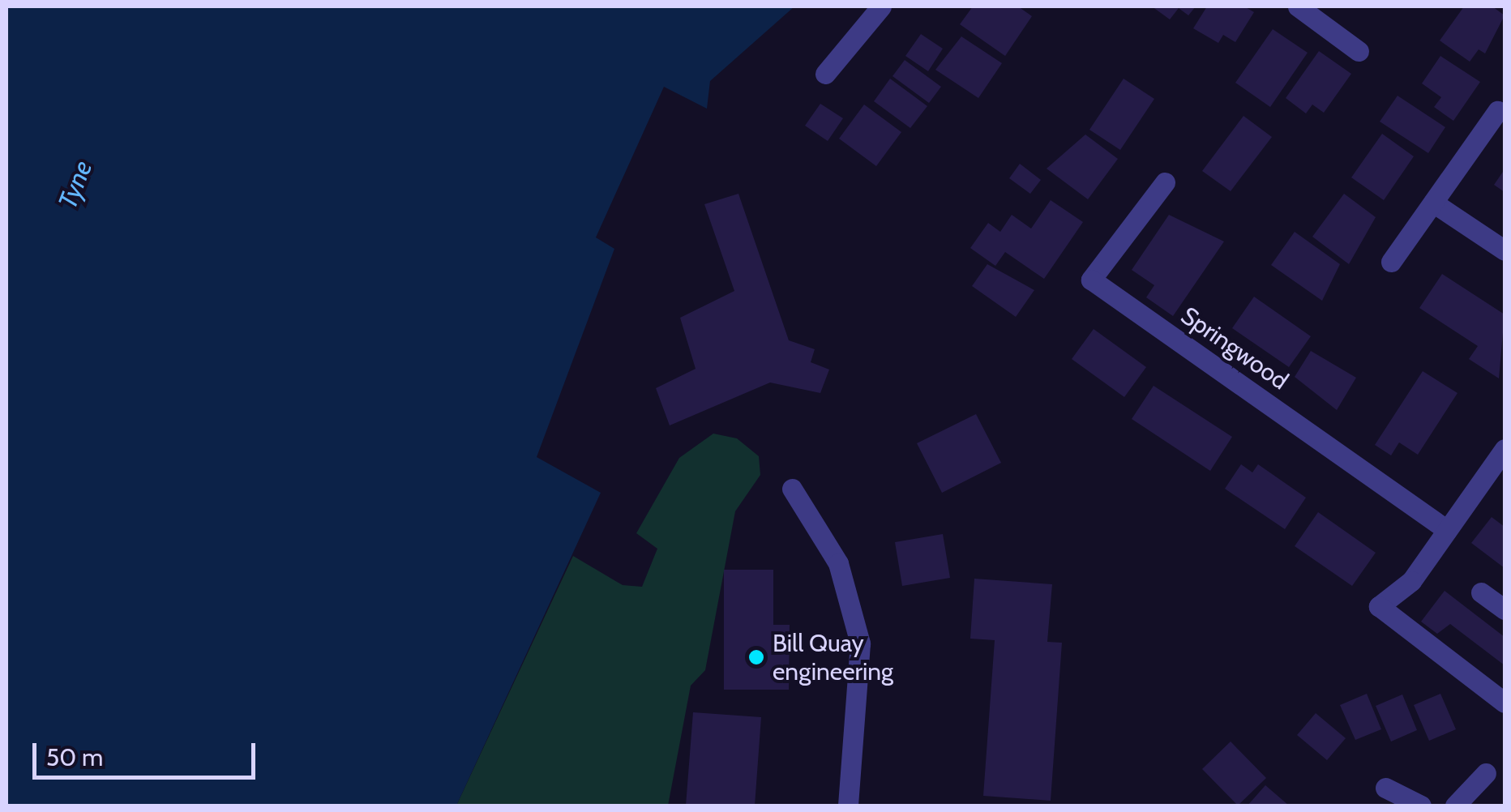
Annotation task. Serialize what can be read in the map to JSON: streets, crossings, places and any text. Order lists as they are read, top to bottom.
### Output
{
  "streets": {
    "street": ["Springwood"]
  },
  "water": ["Tyne"],
  "places": ["Bill Quay engineering"],
  "scale_bar": "50 m"
}
